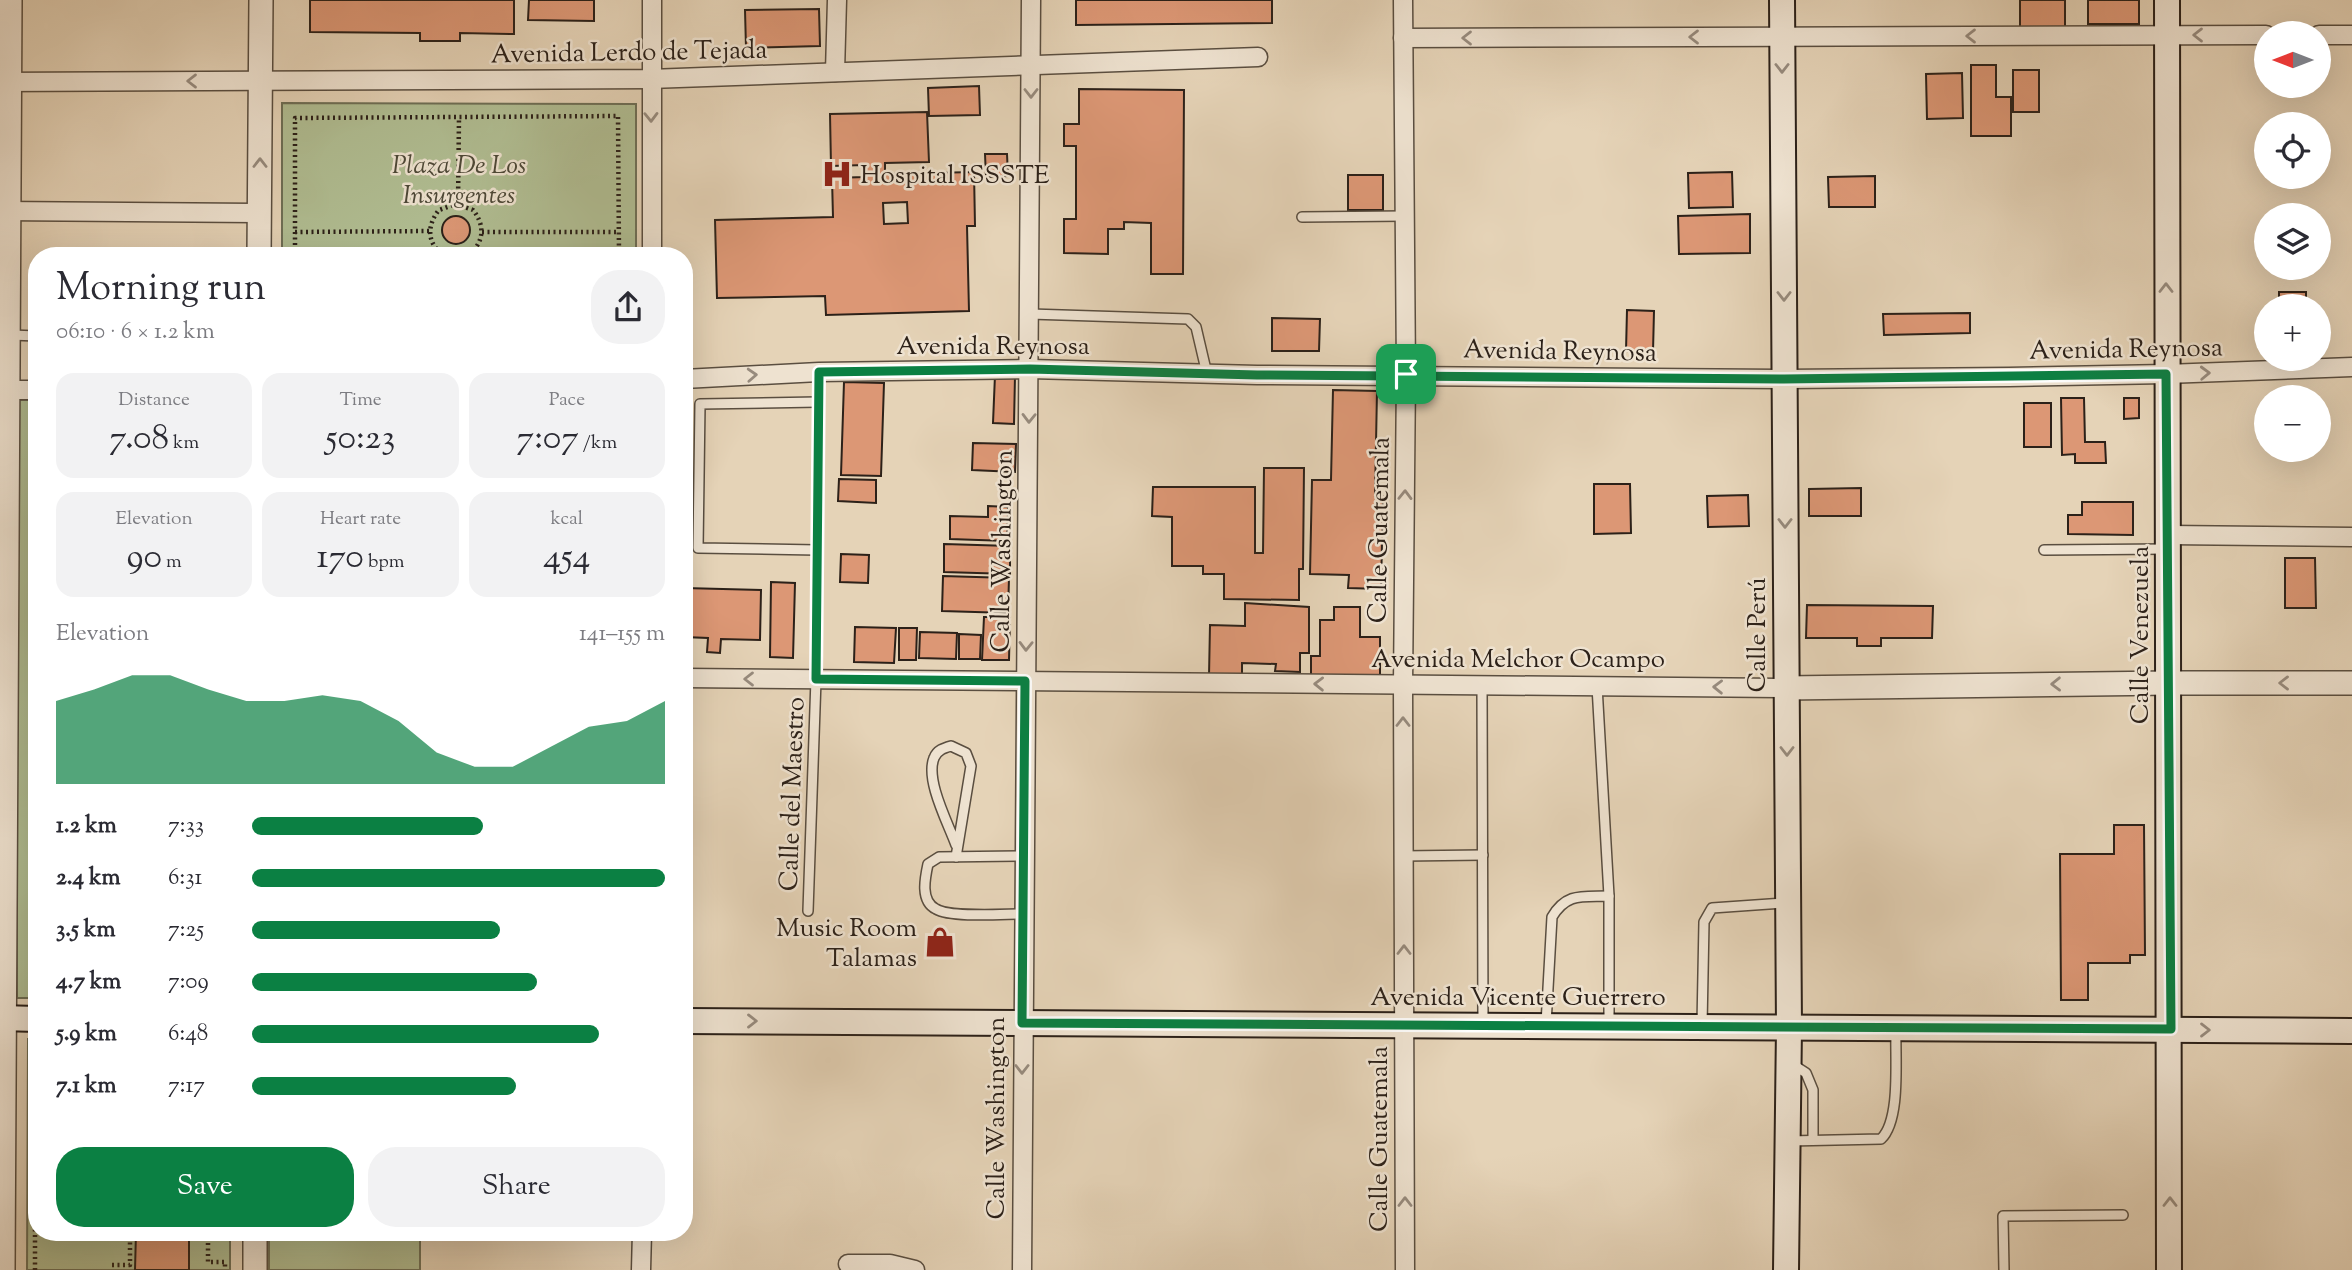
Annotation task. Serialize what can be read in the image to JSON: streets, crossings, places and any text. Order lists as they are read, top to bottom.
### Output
{
  "streets": {
    "main road": ["Calle Perú", "Calle Venezuela", "Avenida Vicente Guerrero"],
    "street": [
      "Avenida Lerdo de Tejada",
      "Avenida Reynosa",
      "Calle Guatemala",
      "Calle Washington",
      "Avenida Melchor Ocampo"
    ],
    "lane": ["Calle del Maestro"]
  },
  "crossings": [
    ["Avenida Lerdo de Tejada", "Calle Washington"],
    ["Avenida Reynosa", "Calle Guatemala"],
    ["Avenida Reynosa", "Calle Washington"],
    ["Avenida Reynosa", "Calle Perú"],
    ["Avenida Reynosa", "Calle Venezuela"],
    ["Avenida Reynosa", "Calle del Maestro"],
    ["Calle Guatemala", "Avenida Melchor Ocampo"],
    ["Calle Guatemala", "Avenida Vicente Guerrero"],
    ["Calle Washington", "Avenida Melchor Ocampo"],
    ["Calle Washington", "Avenida Vicente Guerrero"],
    ["Calle Perú", "Avenida Melchor Ocampo"],
    ["Calle Perú", "Avenida Vicente Guerrero"],
    ["Calle Venezuela", "Avenida Melchor Ocampo"],
    ["Calle Venezuela", "Avenida Vicente Guerrero"],
    ["Avenida Melchor Ocampo", "Calle del Maestro"]
  ],
  "one_way": [
    "Calle Guatemala",
    "Calle Washington",
    "Calle Perú",
    "Calle Venezuela",
    "Avenida Melchor Ocampo"
  ],
  "parks": ["Plaza De Los Insurgentes"],
  "places": {
    "hospital": ["Hospital ISSSTE"],
    "shop": ["Music Room Talamas"]
  },
  "north": "left",
  "page": {
    "map_buttons": ["+", "−"],
    "heading": ["Morning run", "06:10 · 6 × 1.2 km"],
    "stats": [
      ["Distance", "7.08 km"],
      ["Time", "50:23"],
      ["Pace", "7:07 /km"],
      ["Elevation", "90 m"],
      ["Heart rate", "170 bpm"],
      ["kcal", "454"]
    ],
    "chart": ["Elevation", "141–155 m"],
    "list": [
      {
        "name": "1.2 km",
        "note": "7:33"
      },
      {
        "name": "2.4 km",
        "note": "6:31"
      },
      {
        "name": "3.5 km",
        "note": "7:25"
      },
      {
        "name": "4.7 km",
        "note": "7:09"
      },
      {
        "name": "5.9 km",
        "note": "6:48"
      },
      {
        "name": "7.1 km",
        "note": "7:17"
      }
    ],
    "buttons": ["Save", "Share"]
  }
}
